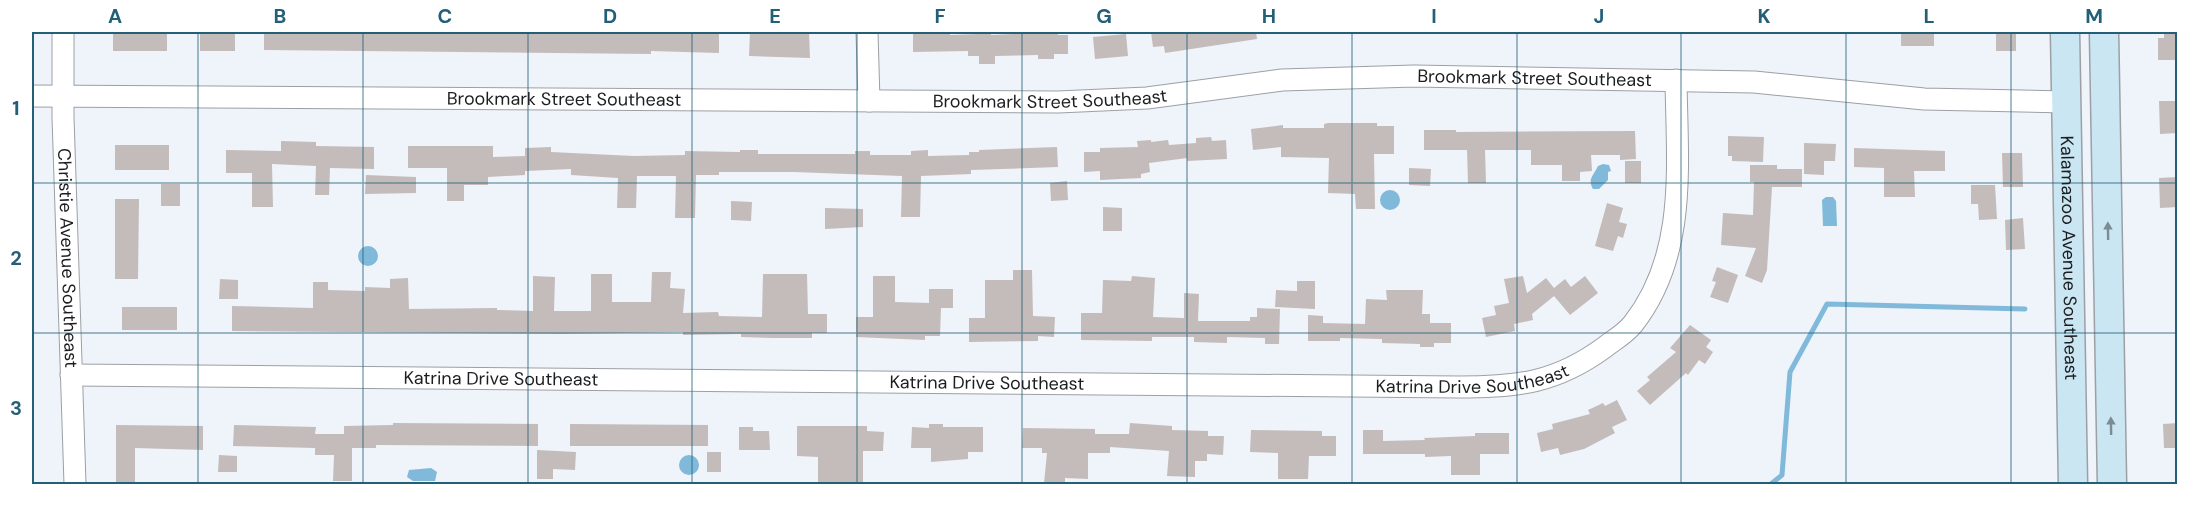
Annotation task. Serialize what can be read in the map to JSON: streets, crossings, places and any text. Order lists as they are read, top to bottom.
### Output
{
  "streets": {
    "main road": ["Kalamazoo Avenue Southeast"],
    "street": ["Brookmark Street Southeast", "Christie Avenue Southeast", "Katrina Drive Southeast"]
  },
  "crossings": [
    ["Brookmark Street Southeast", "Christie Avenue Southeast"],
    ["Brookmark Street Southeast", "Kalamazoo Avenue Southeast"],
    ["Brookmark Street Southeast", "Katrina Drive Southeast"],
    ["Christie Avenue Southeast", "Katrina Drive Southeast"]
  ],
  "grid": {
    "columns": [
      "A",
      "B",
      "C",
      "D",
      "E",
      "F",
      "G",
      "H",
      "I",
      "J",
      "K",
      "L",
      "M"
    ],
    "rows": ["1", "2", "3"]
  }
}
